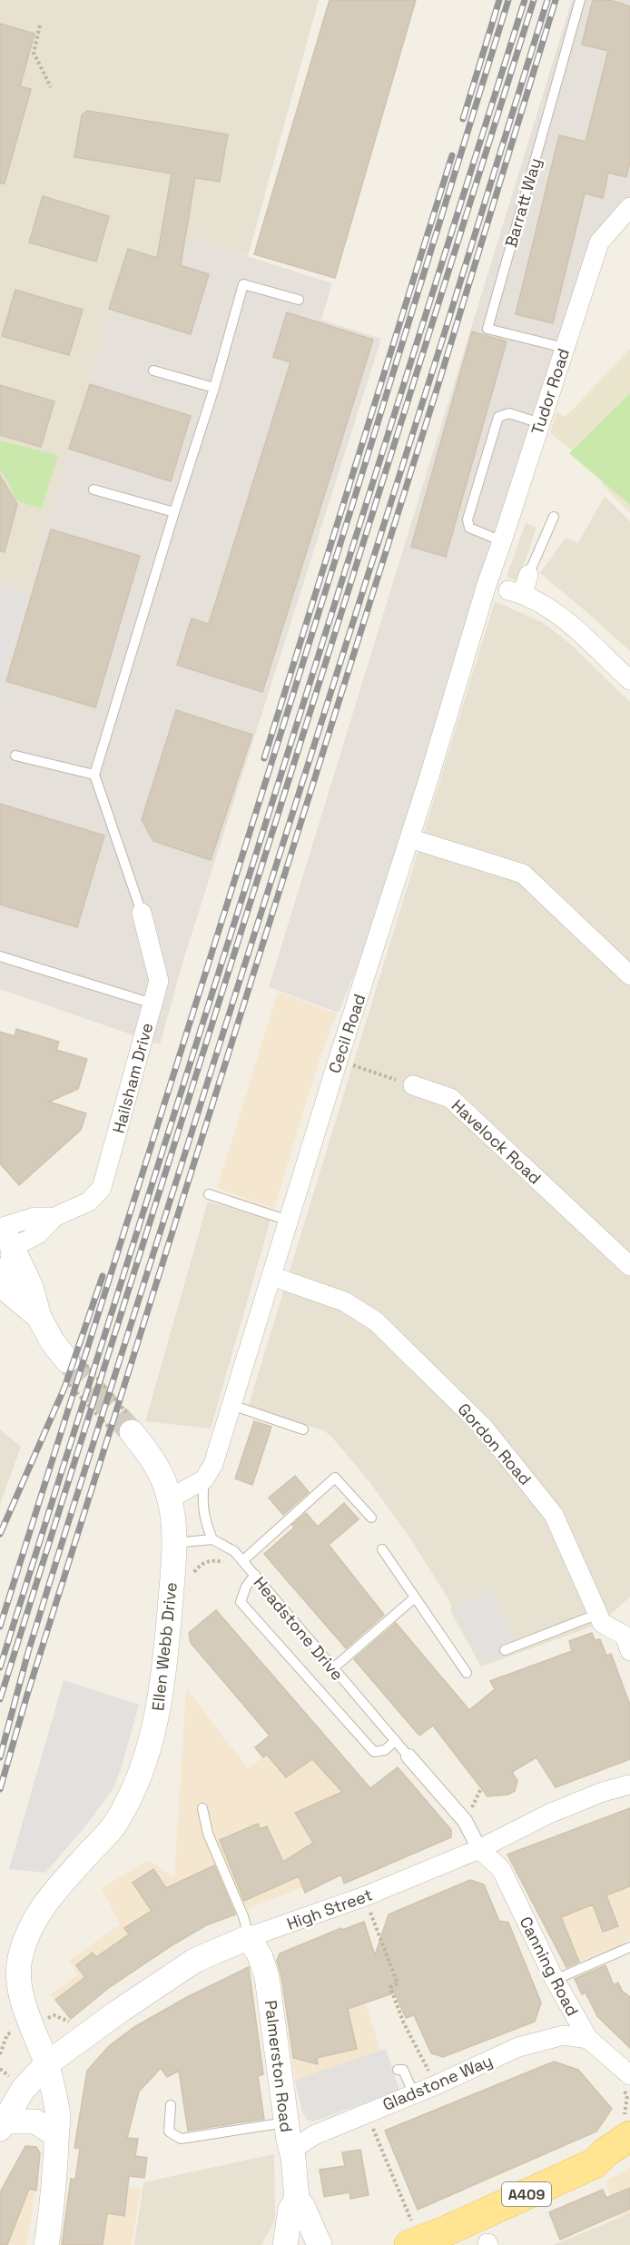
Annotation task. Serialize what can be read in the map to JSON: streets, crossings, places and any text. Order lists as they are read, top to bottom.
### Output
{
  "streets": {
    "main road": ["A409"],
    "street": [
      "Tudor Road",
      "Cecil Road",
      "Hailsham Drive",
      "Havelock Road",
      "Gordon Road",
      "Headstone Drive",
      "Ellen Webb Drive",
      "High Street",
      "Canning Road",
      "Palmerston Road",
      "Gladstone Way"
    ],
    "lane": ["Barratt Way"]
  },
  "crossings": [
    ["Barratt Way", "Tudor Road"],
    ["Tudor Road", "Cecil Road"],
    ["Cecil Road", "Gordon Road"],
    ["Cecil Road", "Headstone Drive"],
    ["Headstone Drive", "High Street"],
    ["Headstone Drive", "Canning Road"],
    ["Ellen Webb Drive", "High Street"],
    ["High Street", "Canning Road"],
    ["High Street", "Palmerston Road"],
    ["Canning Road", "Gladstone Way"],
    ["Palmerston Road", "Gladstone Way"]
  ]
}
